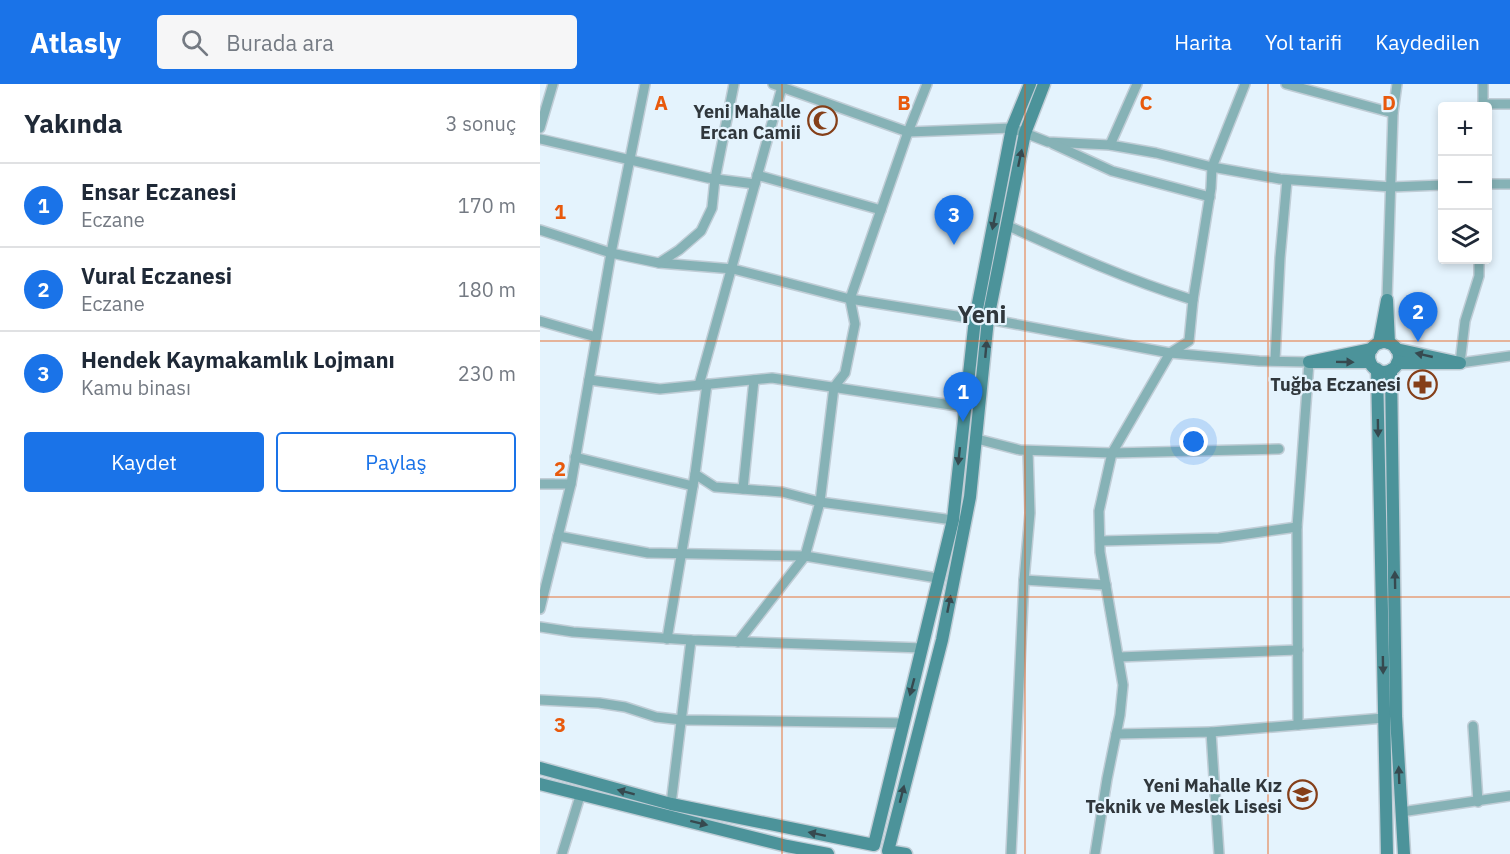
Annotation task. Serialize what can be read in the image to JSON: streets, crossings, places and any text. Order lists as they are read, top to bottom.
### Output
{
  "districts": ["Yeni"],
  "places": {
    "mosque": ["Yeni Mahalle Ercan Camii"],
    "pharmacy": ["Tuğba Eczanesi"],
    "school or university": ["Yeni Mahalle Kız Teknik ve Meslek Lisesi"]
  },
  "page": {
    "header": "Atlasly",
    "search": "Burada ara",
    "nav": ["Harita", "Yol tarifi", "Kaydedilen"],
    "heading": ["Yakında", "3 sonuç"],
    "map_buttons": ["+", "−"],
    "list": [
      {
        "mark": "1",
        "name": "Ensar Eczanesi",
        "note": "Eczane",
        "value": "170 m"
      },
      {
        "mark": "2",
        "name": "Vural Eczanesi",
        "note": "Eczane",
        "value": "180 m"
      },
      {
        "mark": "3",
        "name": "Hendek Kaymakamlık Lojmanı",
        "note": "Kamu binası",
        "value": "230 m"
      }
    ],
    "pins": ["3", "2", "1"],
    "buttons": ["Kaydet", "Paylaş"]
  },
  "grid": {
    "columns": [
      "A",
      "B",
      "C",
      "D"
    ],
    "rows": ["1", "2", "3"]
  }
}
